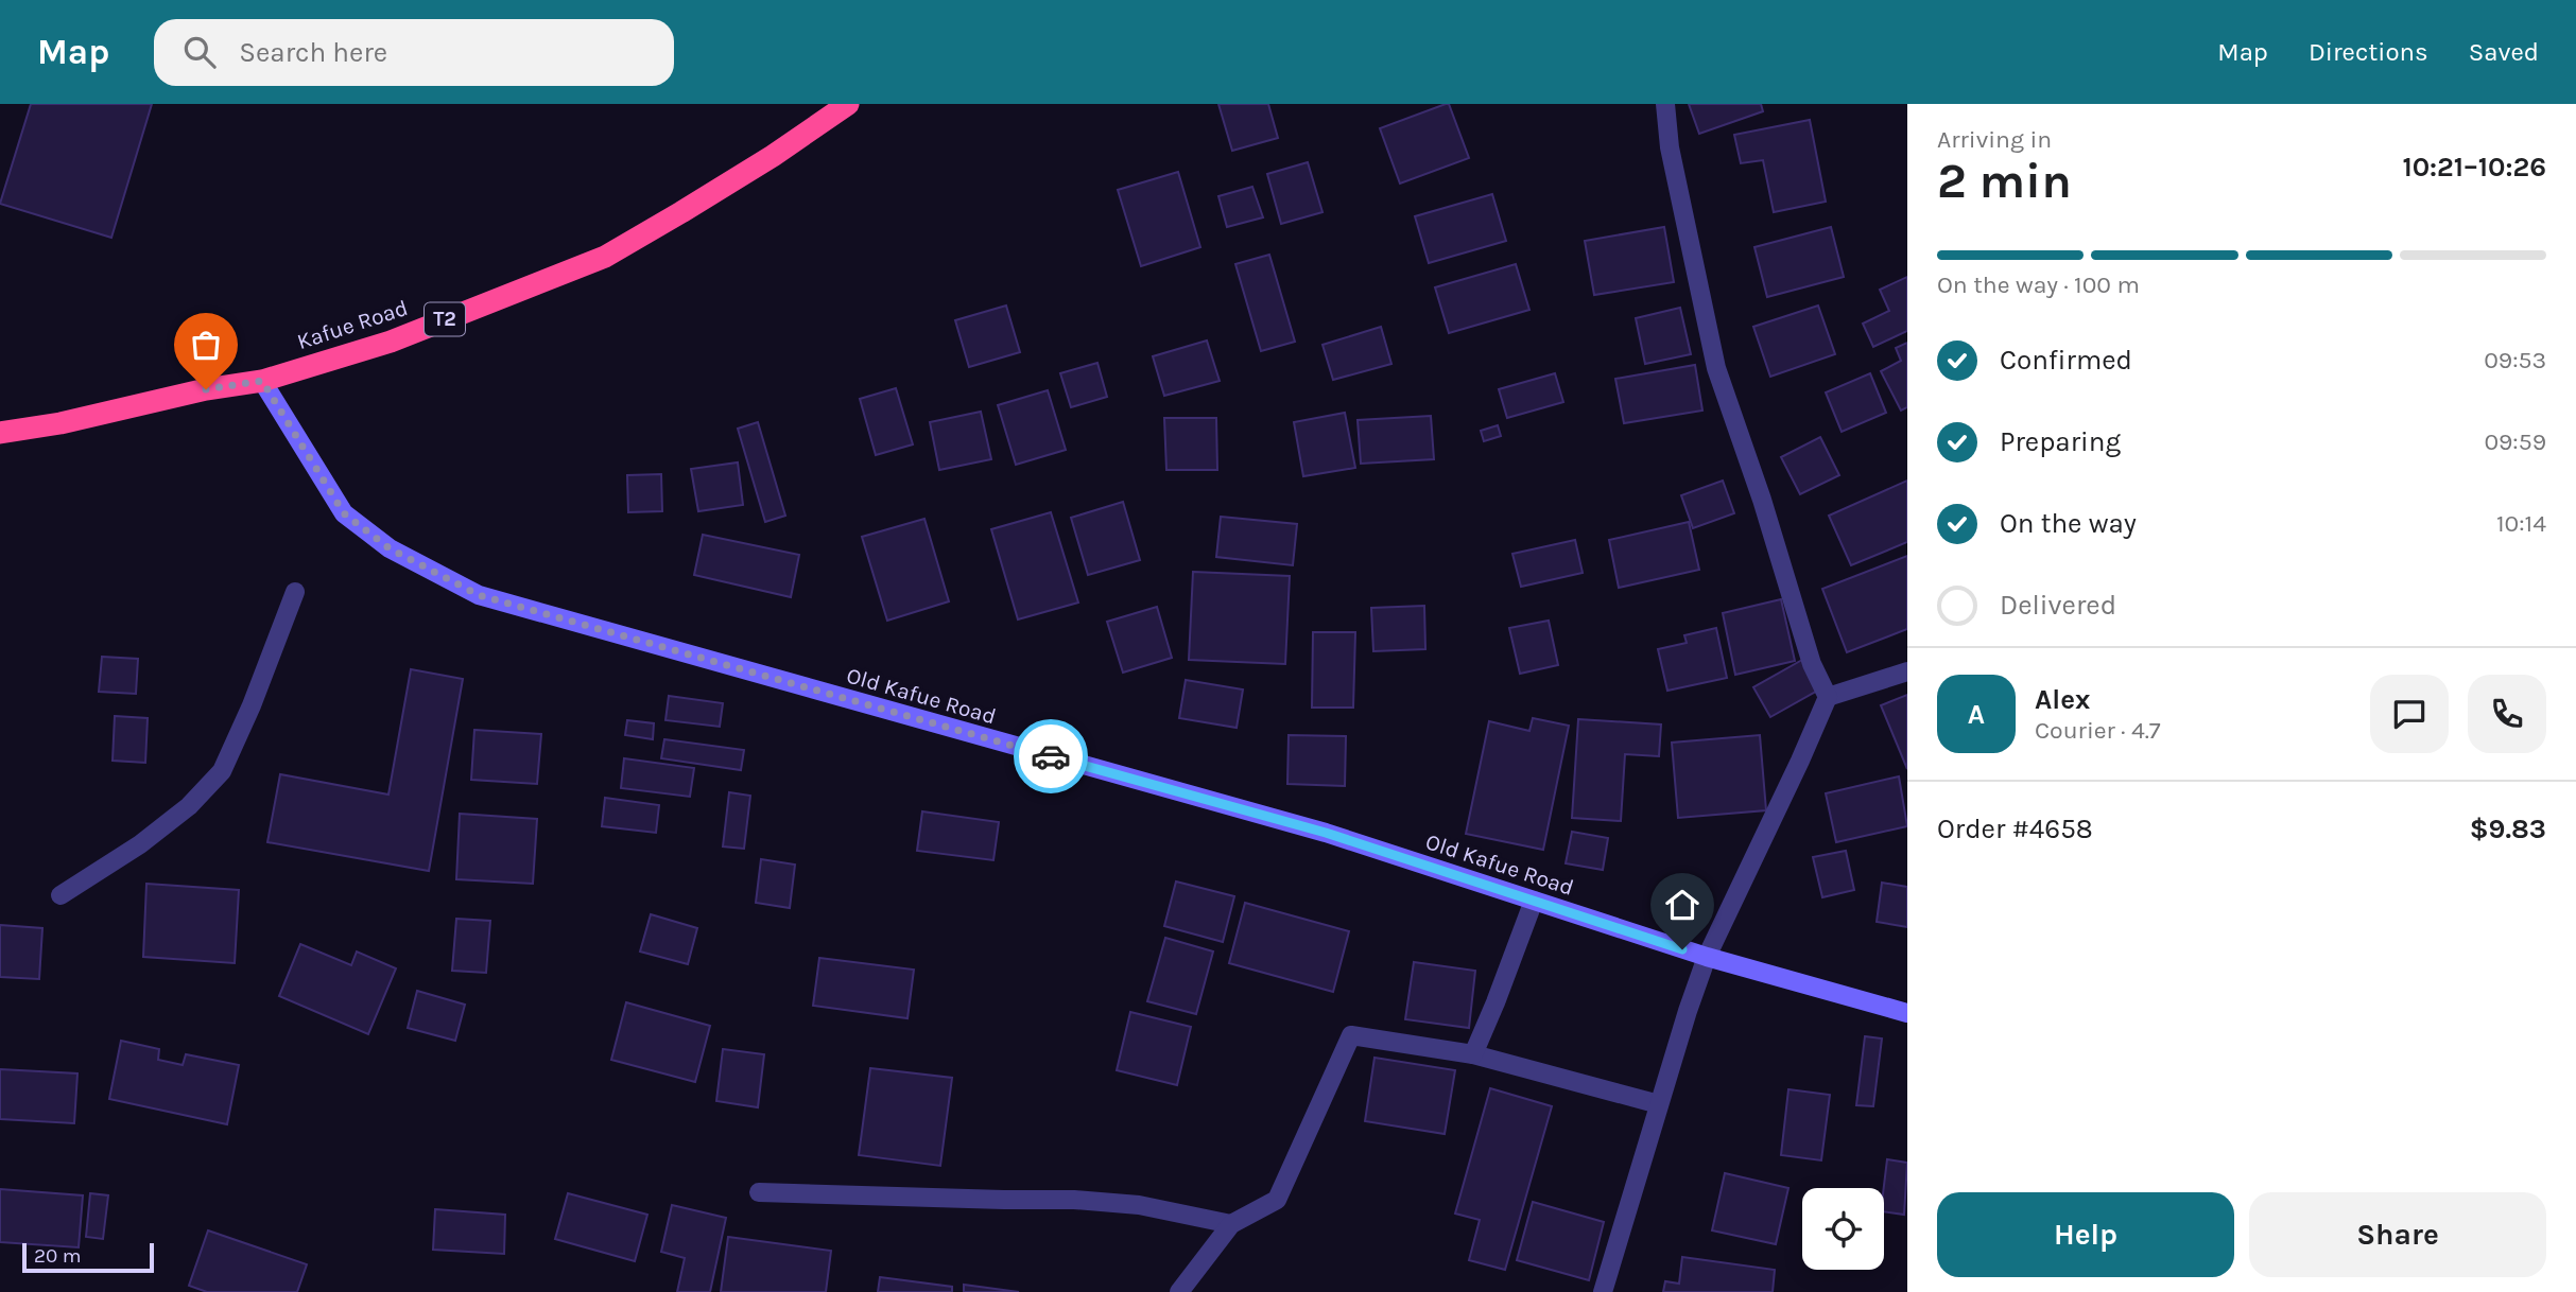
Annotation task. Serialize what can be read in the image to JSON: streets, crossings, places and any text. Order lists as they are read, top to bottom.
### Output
{
  "streets": {
    "highway": ["T2", "Kafue Road"],
    "street": ["Old Kafue Road"]
  },
  "crossings": [
    ["Kafue Road", "Old Kafue Road"]
  ],
  "scale_bar": "20 m",
  "page": {
    "header": "Map",
    "search": "Search here",
    "nav": ["Map", "Directions", "Saved"],
    "heading": ["2 min", "Arriving in", "10:21–10:26"],
    "panel": [
      "Alex",
      "Courier · 4.7",
      "Order #4658",
      "$9.83"
    ],
    "bar": "On the way · 100 m",
    "list": [
      ["Confirmed", "09:53"],
      ["Preparing", "09:59"],
      ["On the way", "10:14"],
      "Delivered"
    ],
    "round": "A",
    "buttons": ["Help", "Share"],
    "scale": "20 m"
  }
}
